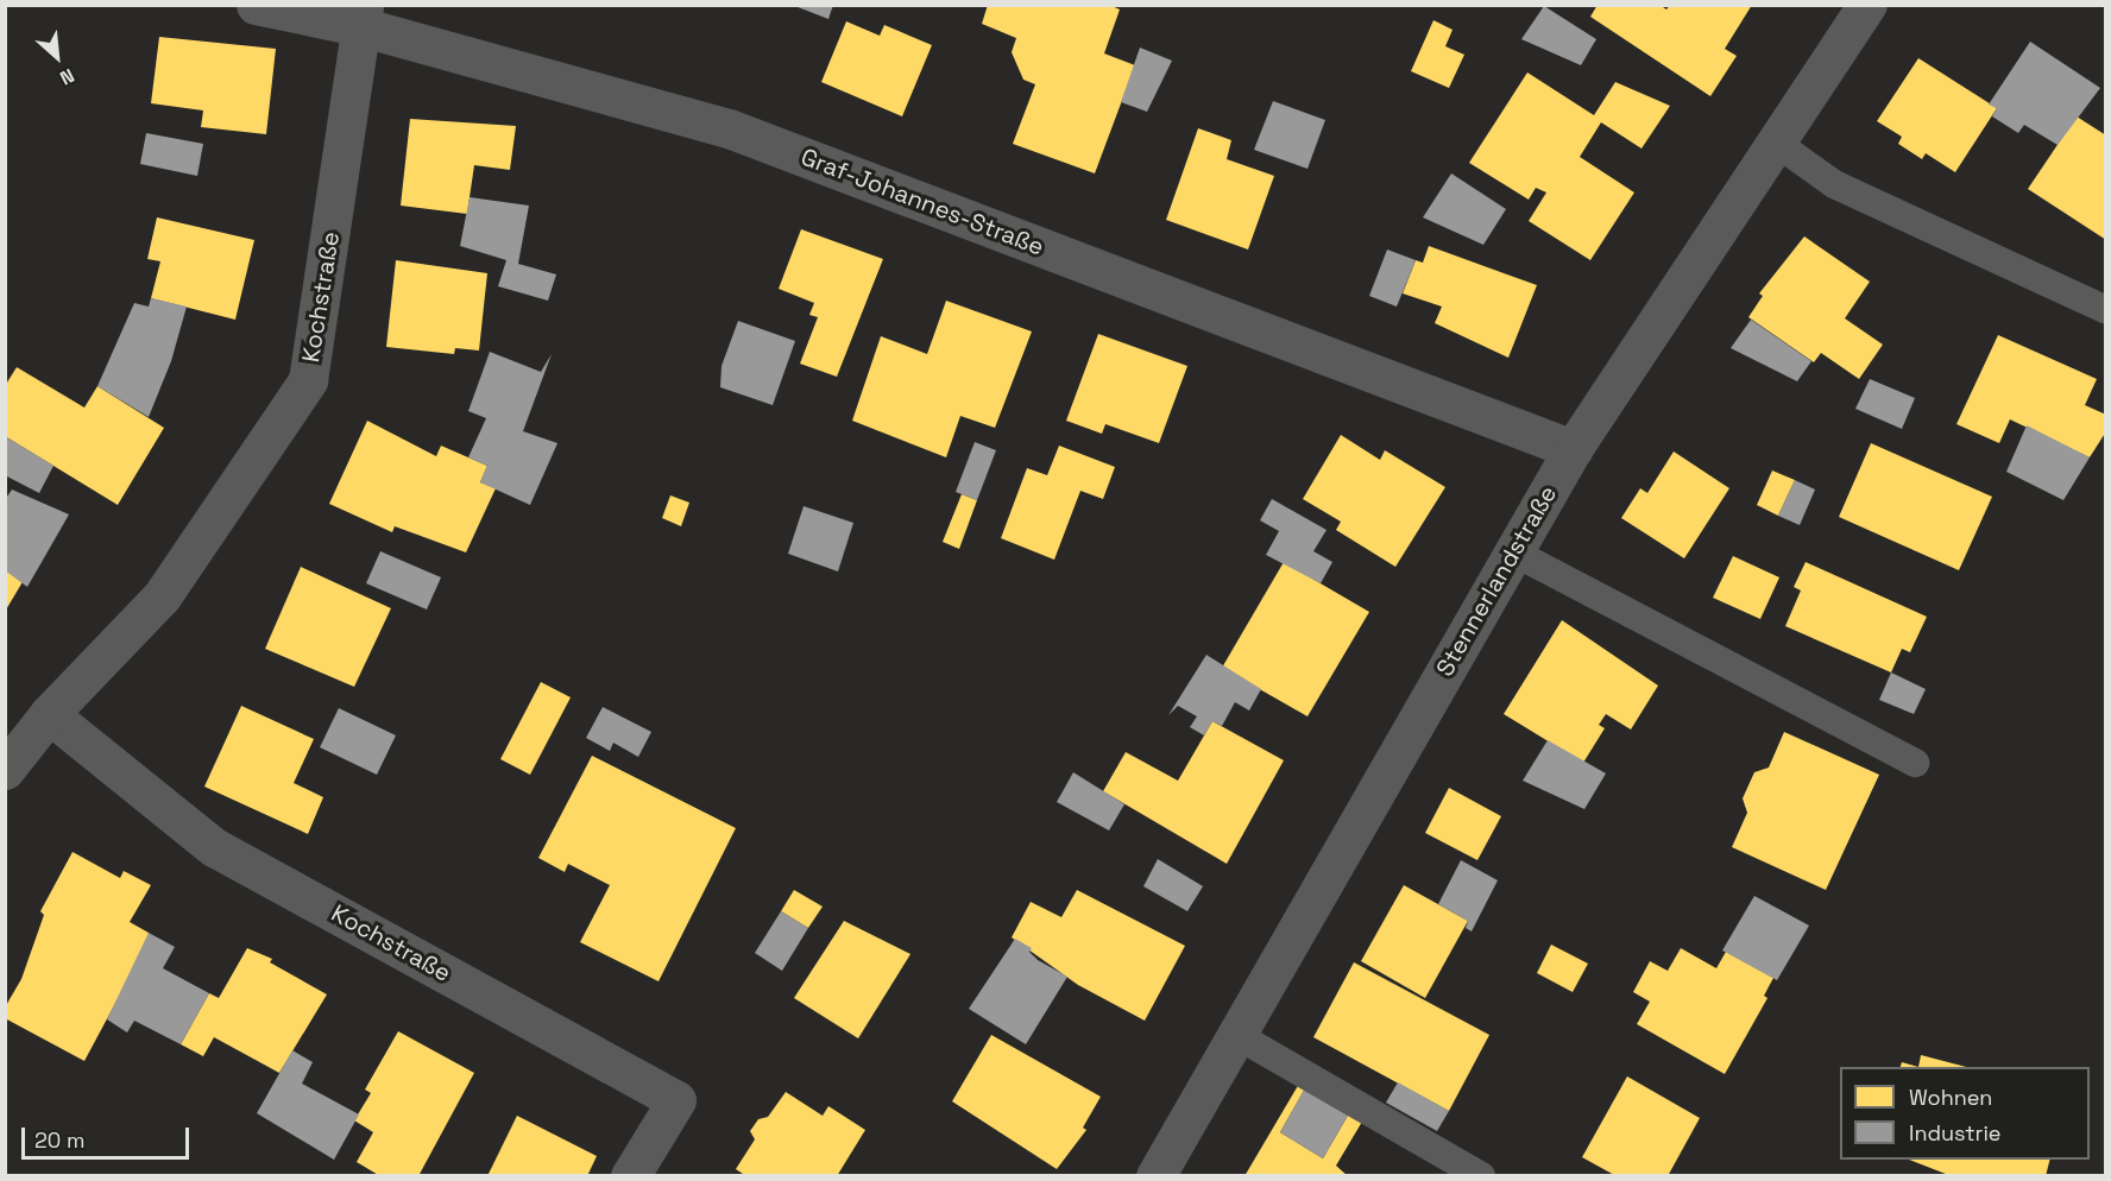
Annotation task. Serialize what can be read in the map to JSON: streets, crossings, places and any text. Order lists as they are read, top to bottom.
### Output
{
  "streets": {
    "street": ["Graf-Johannes-Straße", "Kochstraße", "Stennerlandstraße"]
  },
  "crossings": [
    ["Graf-Johannes-Straße", "Kochstraße"],
    ["Graf-Johannes-Straße", "Stennerlandstraße"]
  ],
  "legend": ["Wohnen", "Industrie"],
  "scale_bar": "20 m",
  "north": "bottom right"
}
